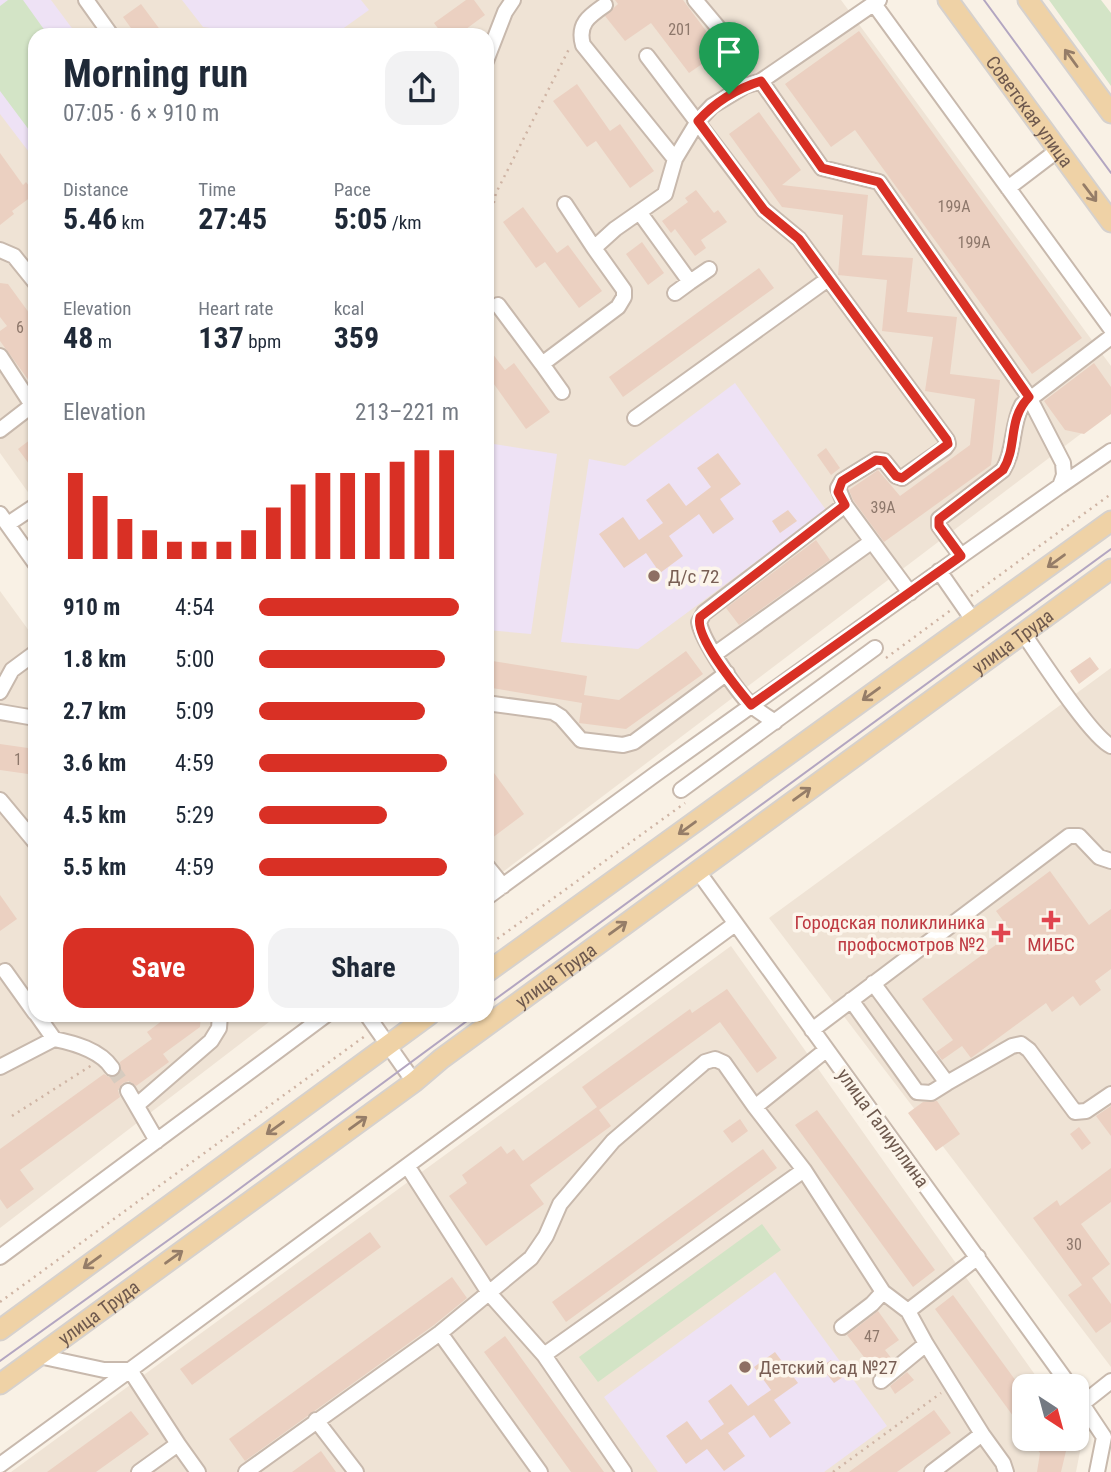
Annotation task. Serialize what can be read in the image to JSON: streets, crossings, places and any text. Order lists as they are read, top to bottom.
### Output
{
  "streets": {
    "main road": ["Советская улица", "улица Труда"],
    "street": ["улица Галиуллина"]
  },
  "crossings": [
    ["улица Труда", "улица Галиуллина"]
  ],
  "places": {
    "other": ["Д/с 72", "Детский сад №27"],
    "health": ["МИБС", "Городская поликлиника профосмотров №2"]
  },
  "house_numbers": [
    "201",
    "199А",
    "199А",
    "6",
    "39А",
    "1",
    "30",
    "47"
  ],
  "north": "bottom right",
  "page": {
    "heading": ["Morning run", "07:05 · 6 × 910 m"],
    "stats": [
      ["Distance", "5.46 km"],
      ["Time", "27:45"],
      ["Pace", "5:05 /km"],
      ["Elevation", "48 m"],
      ["Heart rate", "137 bpm"],
      ["kcal", "359"]
    ],
    "chart": ["Elevation", "213–221 m"],
    "list": [
      {
        "name": "910 m",
        "note": "4:54"
      },
      {
        "name": "1.8 km",
        "note": "5:00"
      },
      {
        "name": "2.7 km",
        "note": "5:09"
      },
      {
        "name": "3.6 km",
        "note": "4:59"
      },
      {
        "name": "4.5 km",
        "note": "5:29"
      },
      {
        "name": "5.5 km",
        "note": "4:59"
      }
    ],
    "buttons": ["Save", "Share"]
  }
}
